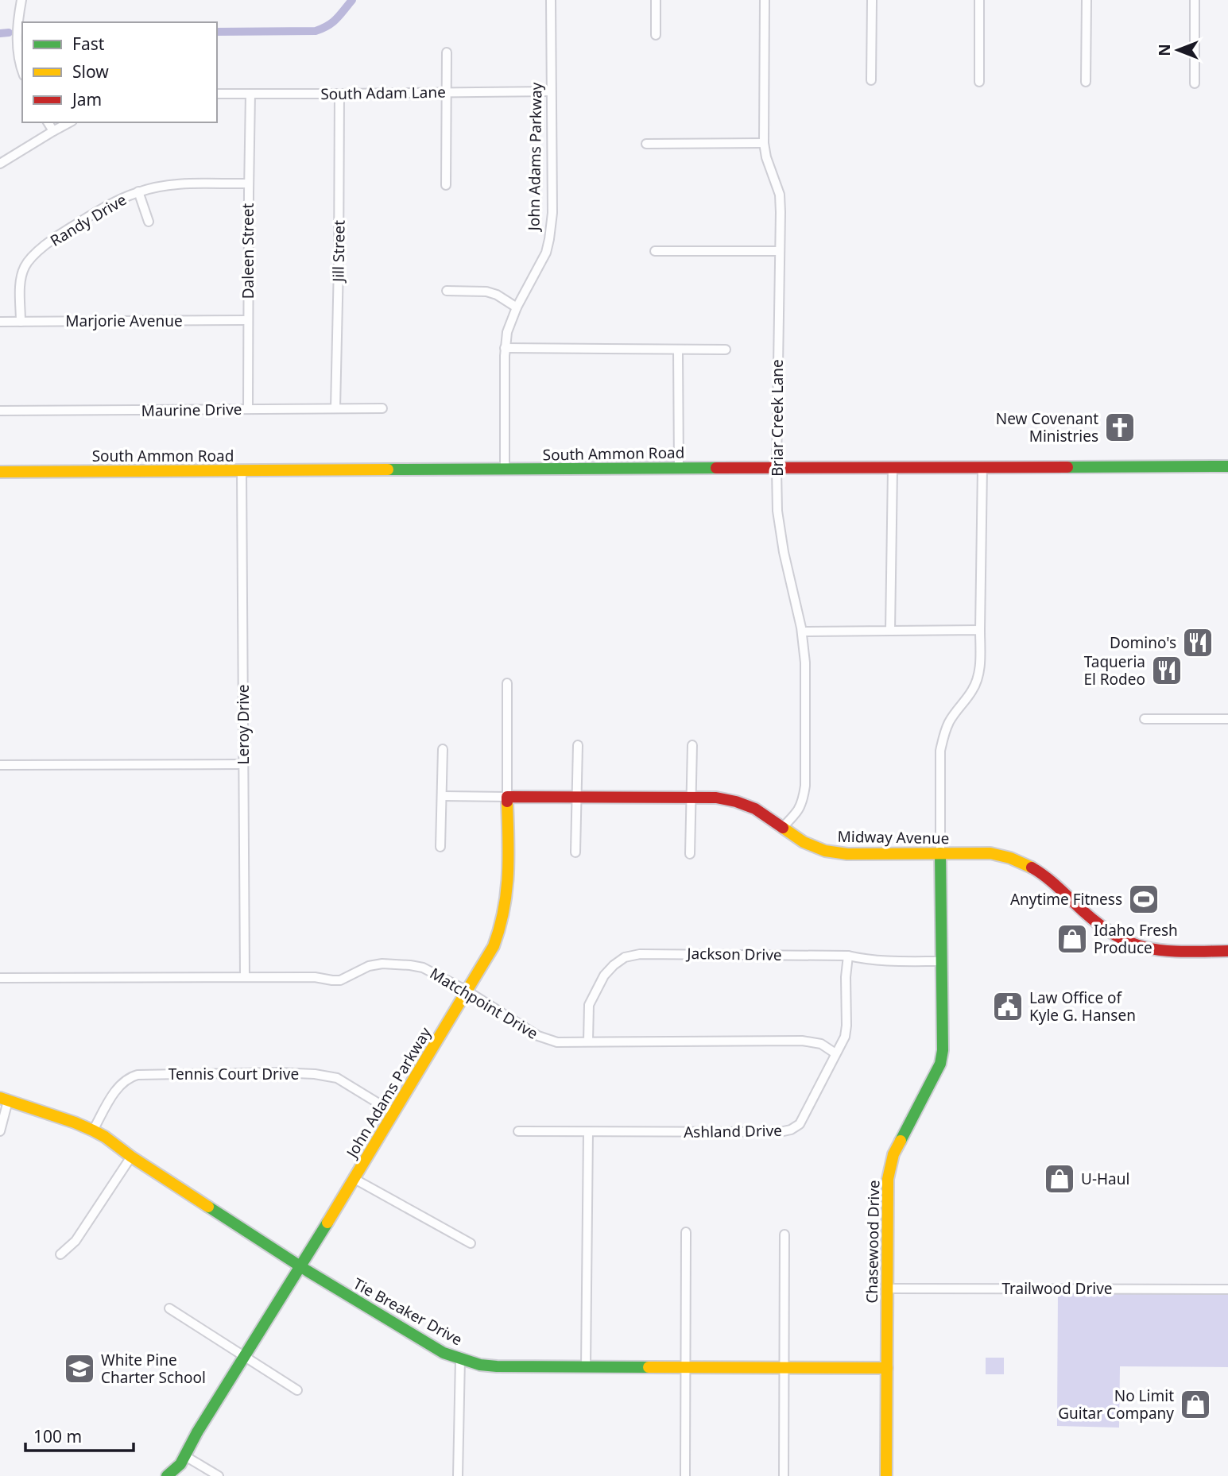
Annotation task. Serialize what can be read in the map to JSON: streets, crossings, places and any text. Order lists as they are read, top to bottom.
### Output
{
  "streets": {
    "street": [
      "South Adam Lane",
      "John Adams Parkway",
      "Randy Drive",
      "Daleen Street",
      "Jill Street",
      "Marjorie Avenue",
      "Maurine Drive",
      "Briar Creek Lane",
      "South Ammon Road",
      "Leroy Drive",
      "Midway Avenue",
      "Jackson Drive",
      "Matchpoint Drive",
      "Tennis Court Drive",
      "Ashland Drive",
      "Chasewood Drive",
      "Trailwood Drive",
      "Tie Breaker Drive"
    ]
  },
  "crossings": [
    ["South Adam Lane", "John Adams Parkway"],
    ["South Adam Lane", "Daleen Street"],
    ["South Adam Lane", "Jill Street"],
    ["John Adams Parkway", "South Ammon Road"],
    ["John Adams Parkway", "Midway Avenue"],
    ["John Adams Parkway", "Matchpoint Drive"],
    ["John Adams Parkway", "Tennis Court Drive"],
    ["John Adams Parkway", "Tie Breaker Drive"],
    ["Randy Drive", "Daleen Street"],
    ["Randy Drive", "Marjorie Avenue"],
    ["Daleen Street", "Marjorie Avenue"],
    ["Daleen Street", "Maurine Drive"],
    ["Jill Street", "Maurine Drive"],
    ["Briar Creek Lane", "South Ammon Road"],
    ["Briar Creek Lane", "Midway Avenue"],
    ["South Ammon Road", "Leroy Drive"],
    ["Leroy Drive", "Matchpoint Drive"],
    ["Midway Avenue", "Chasewood Drive"],
    ["Jackson Drive", "Matchpoint Drive"],
    ["Jackson Drive", "Ashland Drive"],
    ["Jackson Drive", "Chasewood Drive"],
    ["Matchpoint Drive", "Ashland Drive"],
    ["Tennis Court Drive", "Tie Breaker Drive"],
    ["Chasewood Drive", "Trailwood Drive"],
    ["Chasewood Drive", "Tie Breaker Drive"]
  ],
  "places": {
    "church": ["New Covenant Ministries"],
    "restaurant": ["Domino's", "Taqueria El Rodeo"],
    "sports": ["Anytime Fitness"],
    "shop": ["Idaho Fresh Produce", "U-Haul", "No Limit Guitar Company"],
    "public building": ["Law Office of Kyle G. Hansen"],
    "school or university": ["White Pine Charter School"]
  },
  "legend": ["Fast", "Slow", "Jam"],
  "scale_bar": "100 m",
  "north": "left"
}
